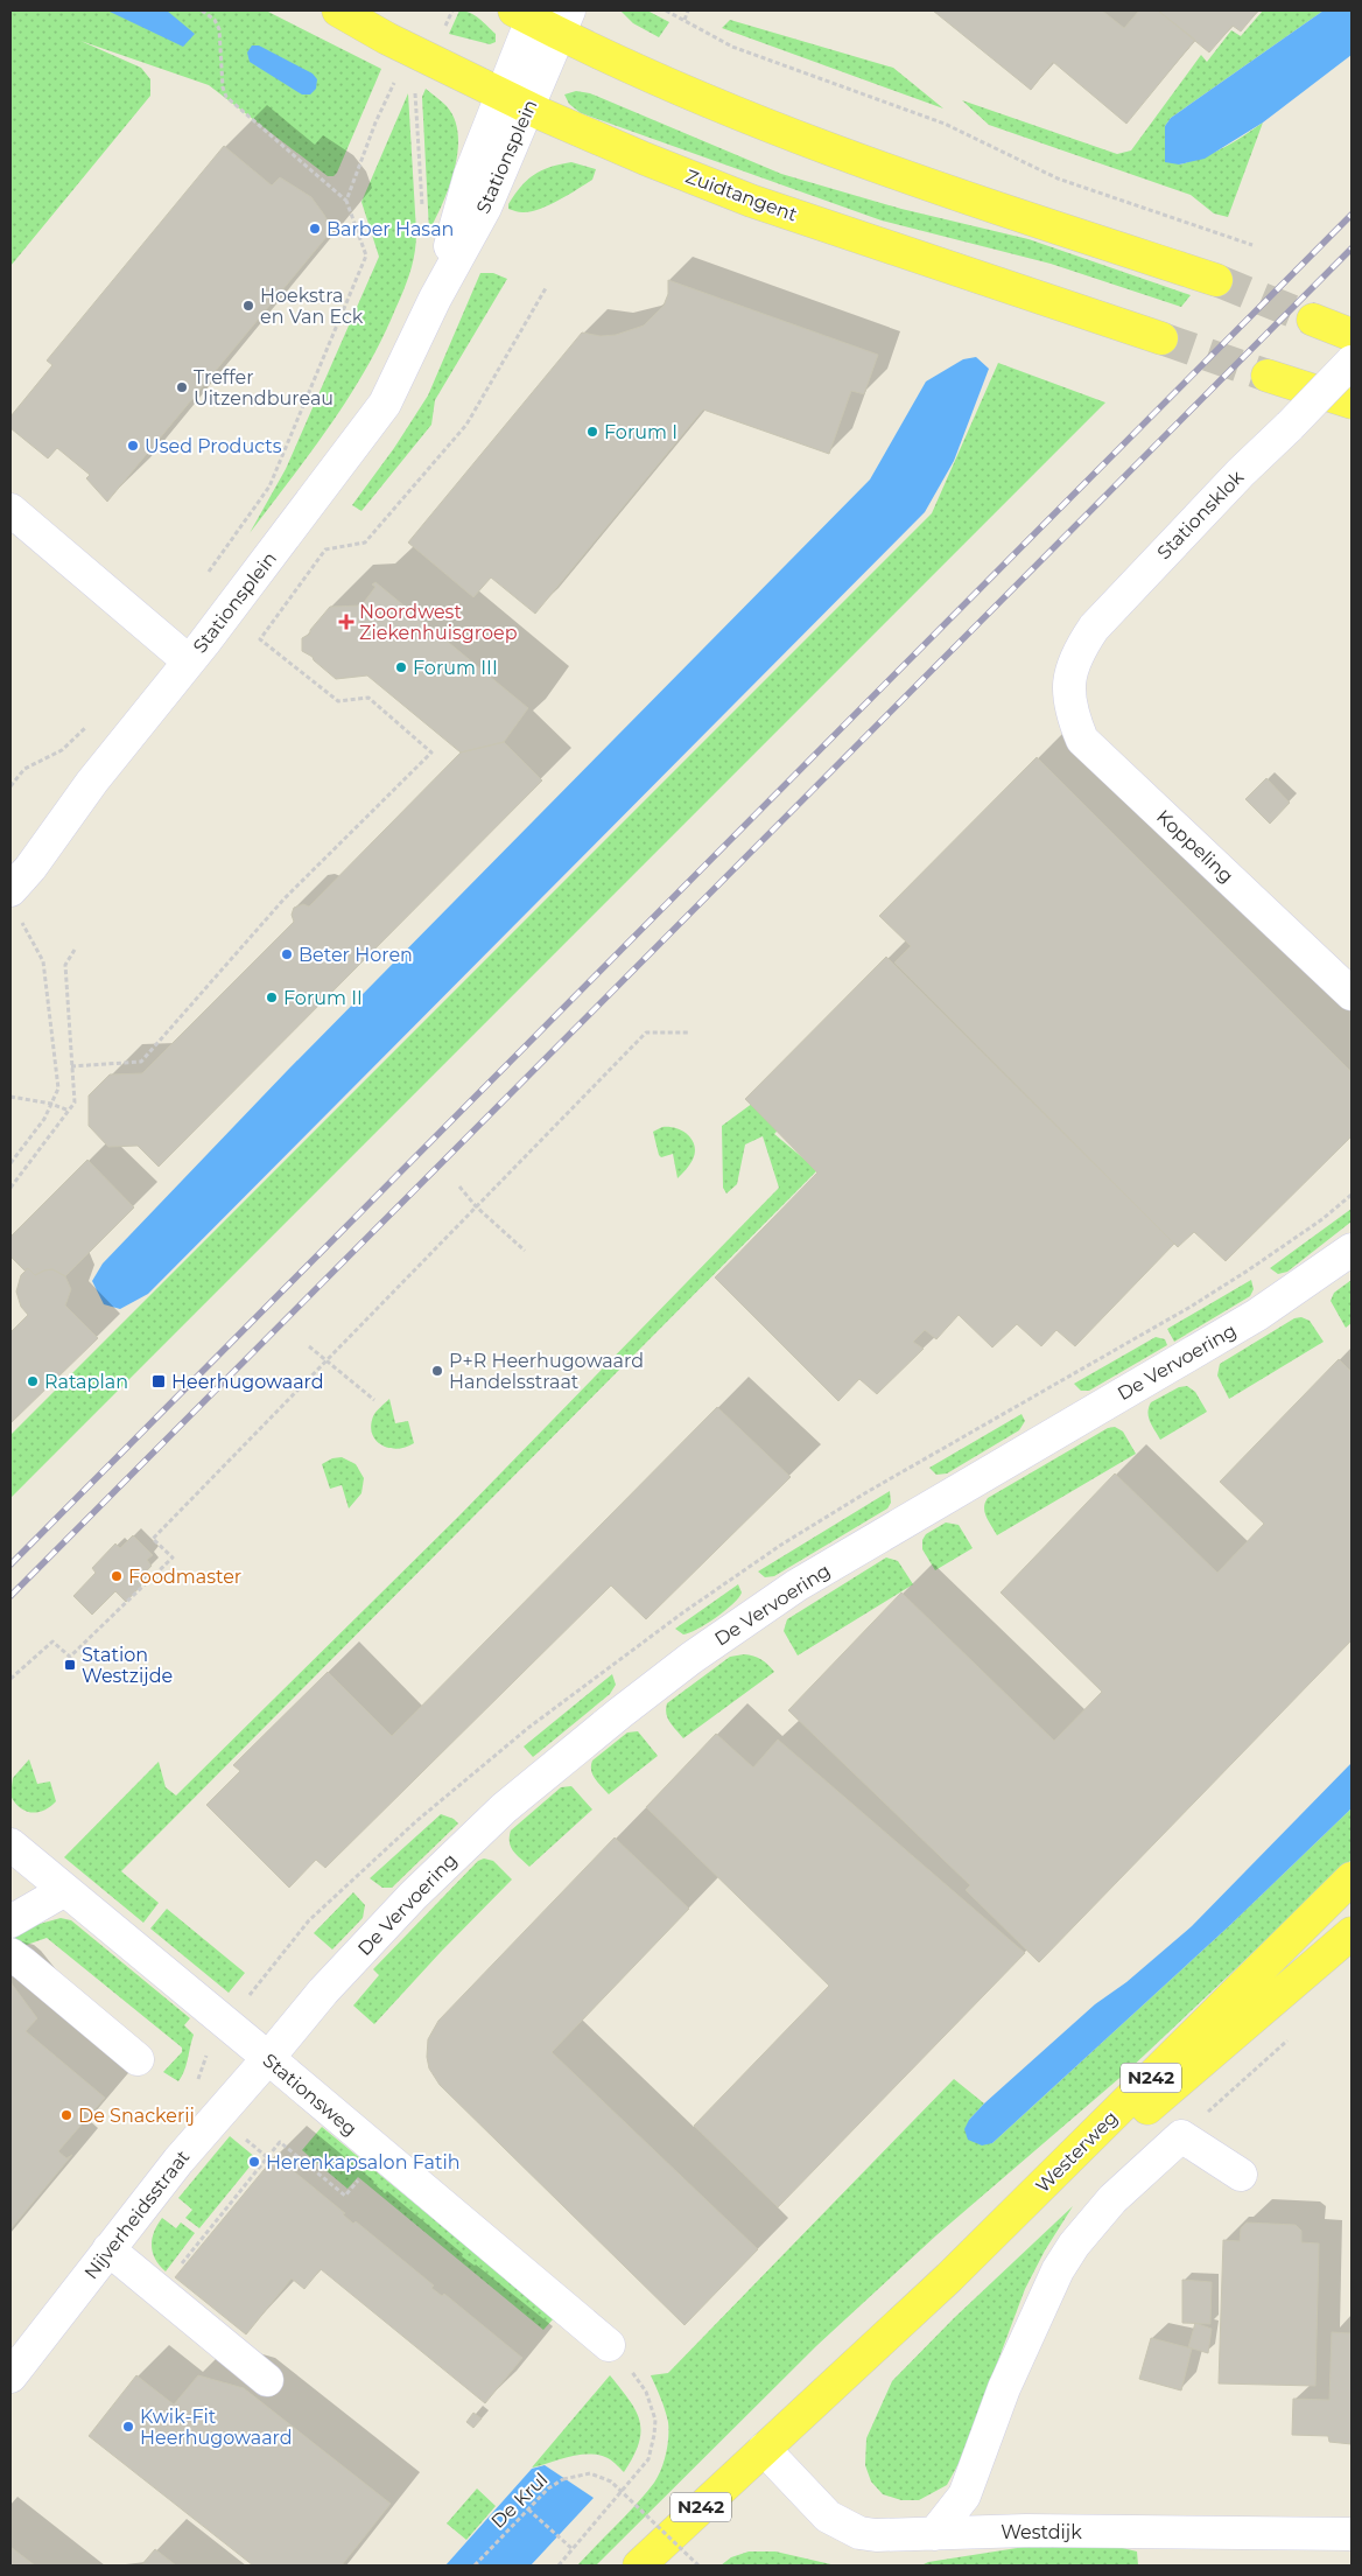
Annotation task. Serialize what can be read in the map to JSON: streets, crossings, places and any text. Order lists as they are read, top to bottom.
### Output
{
  "streets": {
    "main road": ["Zuidtangent", "N242", "Westerweg"],
    "street": [
      "Stationsplein",
      "Stationsklok",
      "Koppeling",
      "De Vervoering",
      "Stationsweg",
      "Nijverheidsstraat",
      "Westdijk"
    ],
    "path": ["De Krul"]
  },
  "crossings": [
    ["Stationsplein", "Zuidtangent"],
    ["Stationsklok", "Koppeling"],
    ["De Vervoering", "Stationsweg"],
    ["De Vervoering", "Nijverheidsstraat"],
    ["Stationsweg", "Nijverheidsstraat"],
    ["Westerweg", "Westdijk"]
  ],
  "places": {
    "other": [
      "Barber Hasan",
      "Hoekstra en Van Eck",
      "Treffer Uitzendbureau",
      "Forum I",
      "Used Products",
      "Forum III",
      "Beter Horen",
      "Forum II",
      "P+R Heerhugowaard Handelsstraat",
      "Rataplan",
      "Foodmaster",
      "De Snackerij",
      "Herenkapsalon Fatih",
      "Kwik-Fit Heerhugowaard"
    ],
    "health": ["Noordwest Ziekenhuisgroep"],
    "transit": ["Heerhugowaard", "Station Westzijde"]
  }
}
